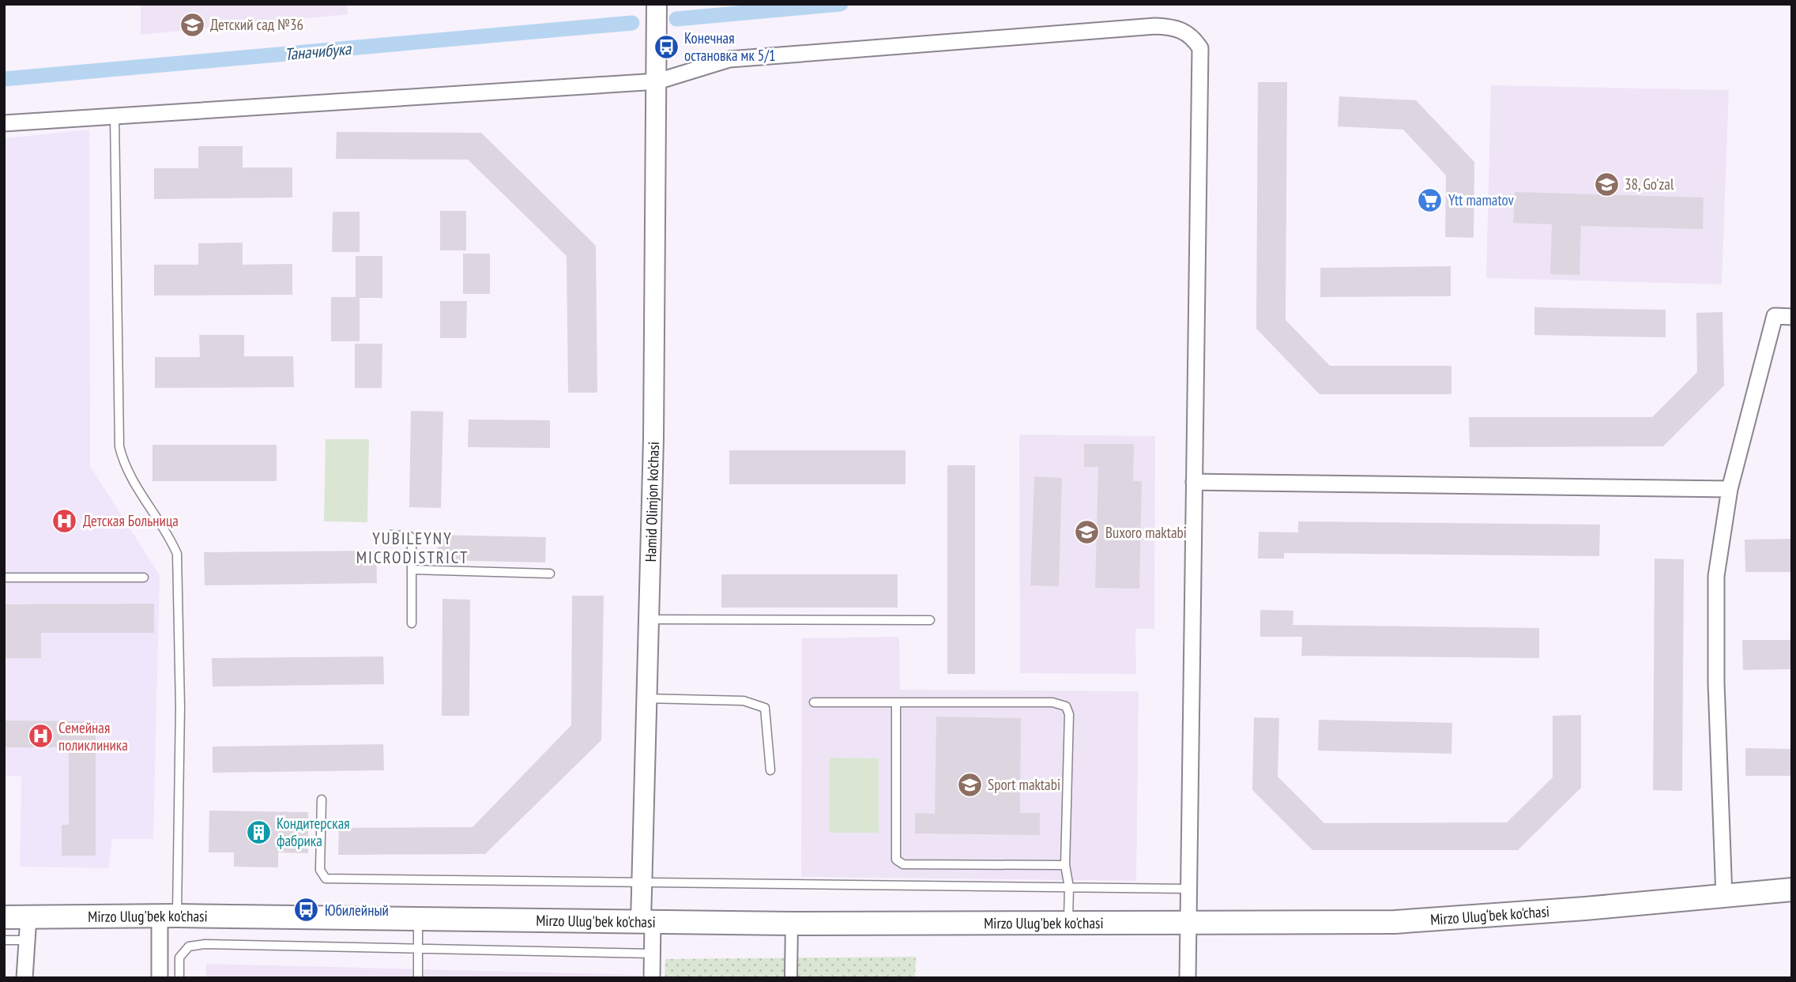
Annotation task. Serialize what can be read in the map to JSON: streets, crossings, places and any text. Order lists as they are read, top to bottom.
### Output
{
  "streets": {
    "main road": ["Mirzo Ulug‘bek ko'chasi", "Mirzo Ulug'bek ko'chasi"],
    "street": ["Hamid Olimjon ko'chasi"]
  },
  "crossings": [
    ["Hamid Olimjon ko'chasi", "Mirzo Ulug'bek ko'chasi"],
    ["Mirzo Ulug‘bek ko'chasi", "Mirzo Ulug'bek ko'chasi"]
  ],
  "districts": ["YUBILEYNY MICRODISTRICT"],
  "water": ["Таначибука"],
  "places": {
    "school or university": [
      "Детский сад №36",
      "38, Go'zal",
      "Buxoro maktabi",
      "Sport maktabi"
    ],
    "bus stop": ["Конечная остановка мк 5/1", "Юбилейный"],
    "supermarket": ["Ytt mamatov"],
    "hospital": ["Детская Больница", "Семейная поликлиника"],
    "building": ["Кондитерская фабрика"]
  }
}
